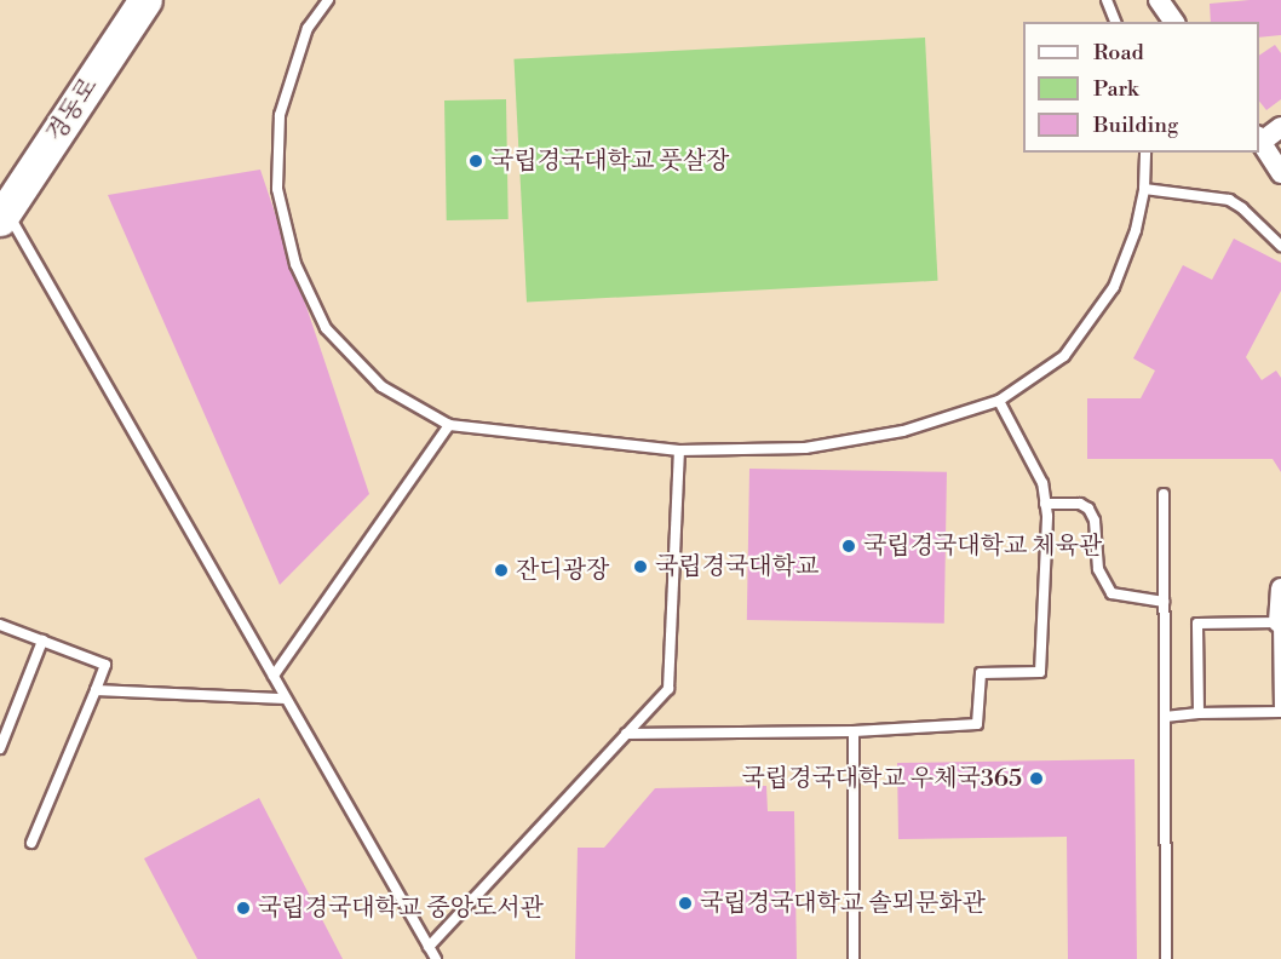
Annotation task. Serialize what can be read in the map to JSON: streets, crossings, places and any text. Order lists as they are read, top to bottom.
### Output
{
  "streets": {
    "main road": ["경동로"]
  },
  "places": [
    "국립경국대학교 풋살장",
    "국립경국대학교 체육관",
    "국립경국대학교",
    "잔디광장",
    "국립경국대학교 우체국365",
    "국립경국대학교 솔뫼문화관",
    "국립경국대학교 중앙도서관"
  ],
  "legend": ["Road", "Park", "Building"]
}
